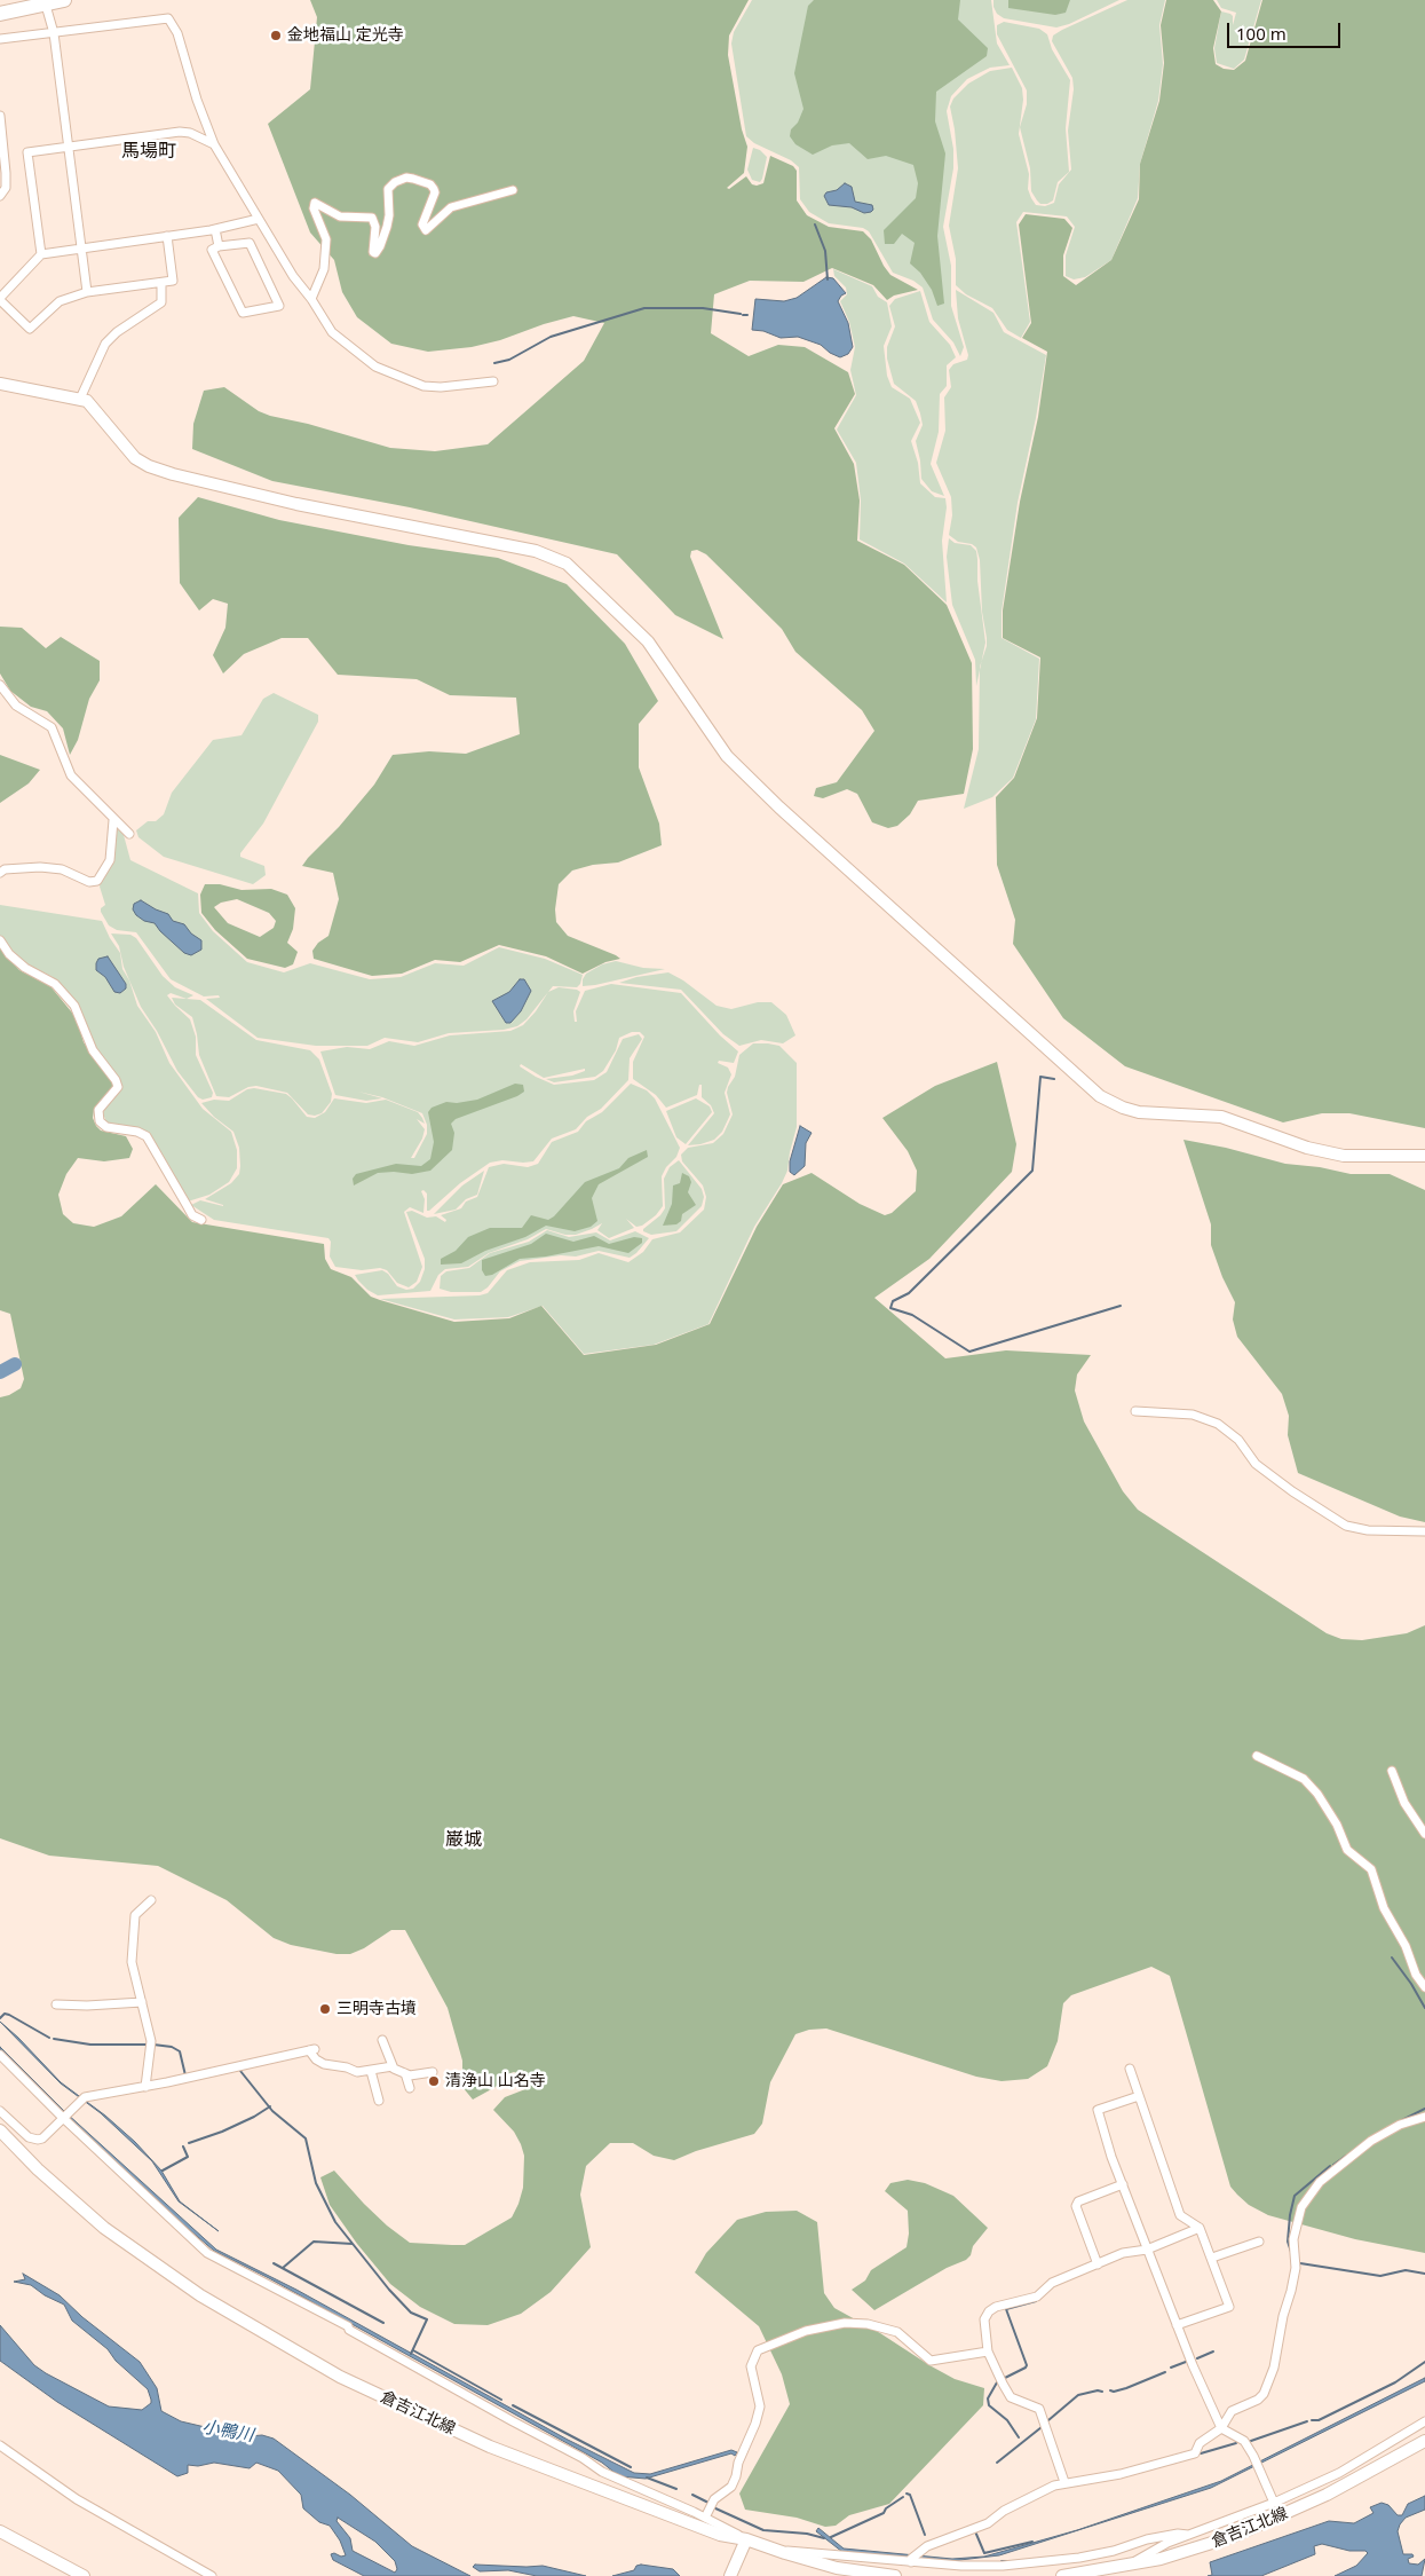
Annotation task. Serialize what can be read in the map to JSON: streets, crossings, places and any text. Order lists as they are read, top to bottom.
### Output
{
  "streets": {
    "street": ["倉吉江北線"]
  },
  "districts": ["馬場町", "巌城"],
  "water": ["小鴨川"],
  "places": ["金地福山 定光寺", "三明寺古墳", "清浄山 山名寺"],
  "scale_bar": "100 m"
}
